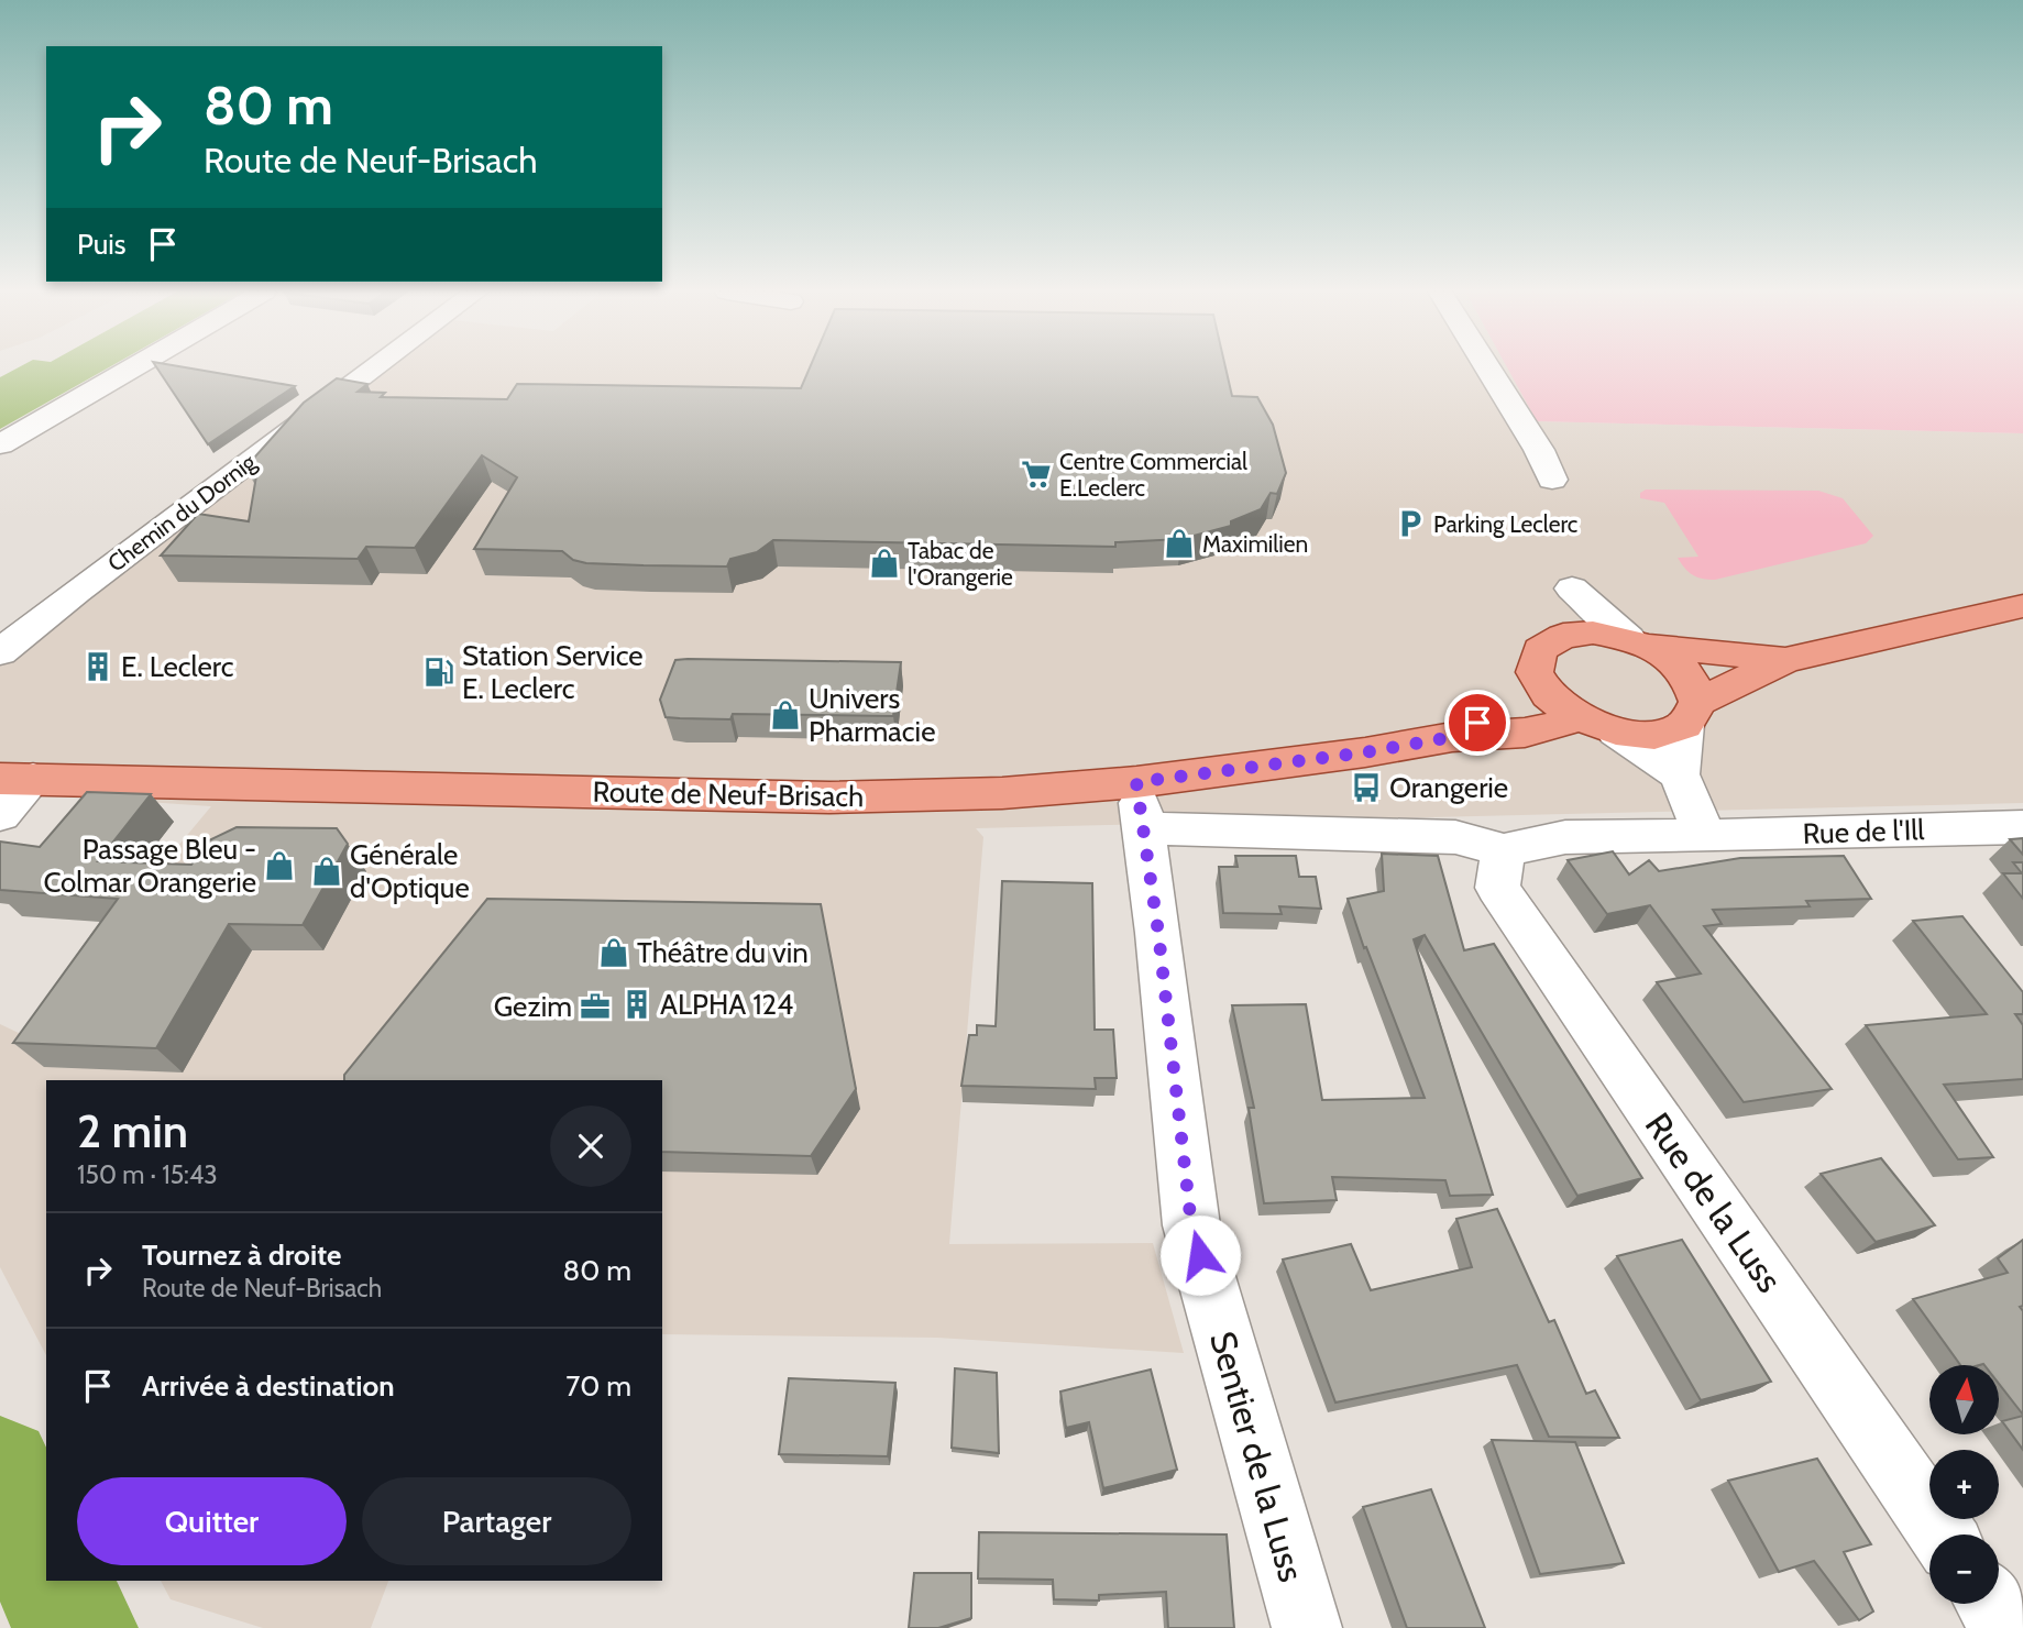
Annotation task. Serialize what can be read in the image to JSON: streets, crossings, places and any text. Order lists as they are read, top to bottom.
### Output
{
  "streets": {
    "main road": ["Route de Neuf-Brisach"],
    "street": [
      "Chemin du Dornig",
      "Rue de l'Ill",
      "Rue de la Luss",
      "Sentier de la Luss"
    ]
  },
  "crossings": [
    ["Route de Neuf-Brisach", "Sentier de la Luss"],
    ["Rue de l'Ill", "Rue de la Luss"]
  ],
  "places": {
    "supermarket": ["Centre Commercial E.Leclerc"],
    "parking": ["Parking Leclerc"],
    "shop": [
      "Maximilien",
      "Tabac de l'Orangerie",
      "Univers Pharmacie",
      "Passage Bleu - Colmar Orangerie",
      "Générale d'Optique",
      "Théâtre du vin"
    ],
    "building": ["E. Leclerc", "ALPHA 124"],
    "fuel station": ["Station Service E. Leclerc"],
    "bus stop": ["Orangerie"],
    "office": ["Gezim"]
  },
  "north": "top",
  "page": {
    "turn": ["80 m", "Route de Neuf-Brisach"],
    "then": "Puis",
    "heading": ["2 min", "150 m · 15:43"],
    "list": [
      {
        "name": "Tournez à droite",
        "note": "Route de Neuf-Brisach",
        "value": "80 m"
      },
      {
        "name": "Arrivée à destination",
        "value": "70 m"
      }
    ],
    "map_buttons": ["+", "−"],
    "buttons": ["Quitter", "Partager"]
  }
}
